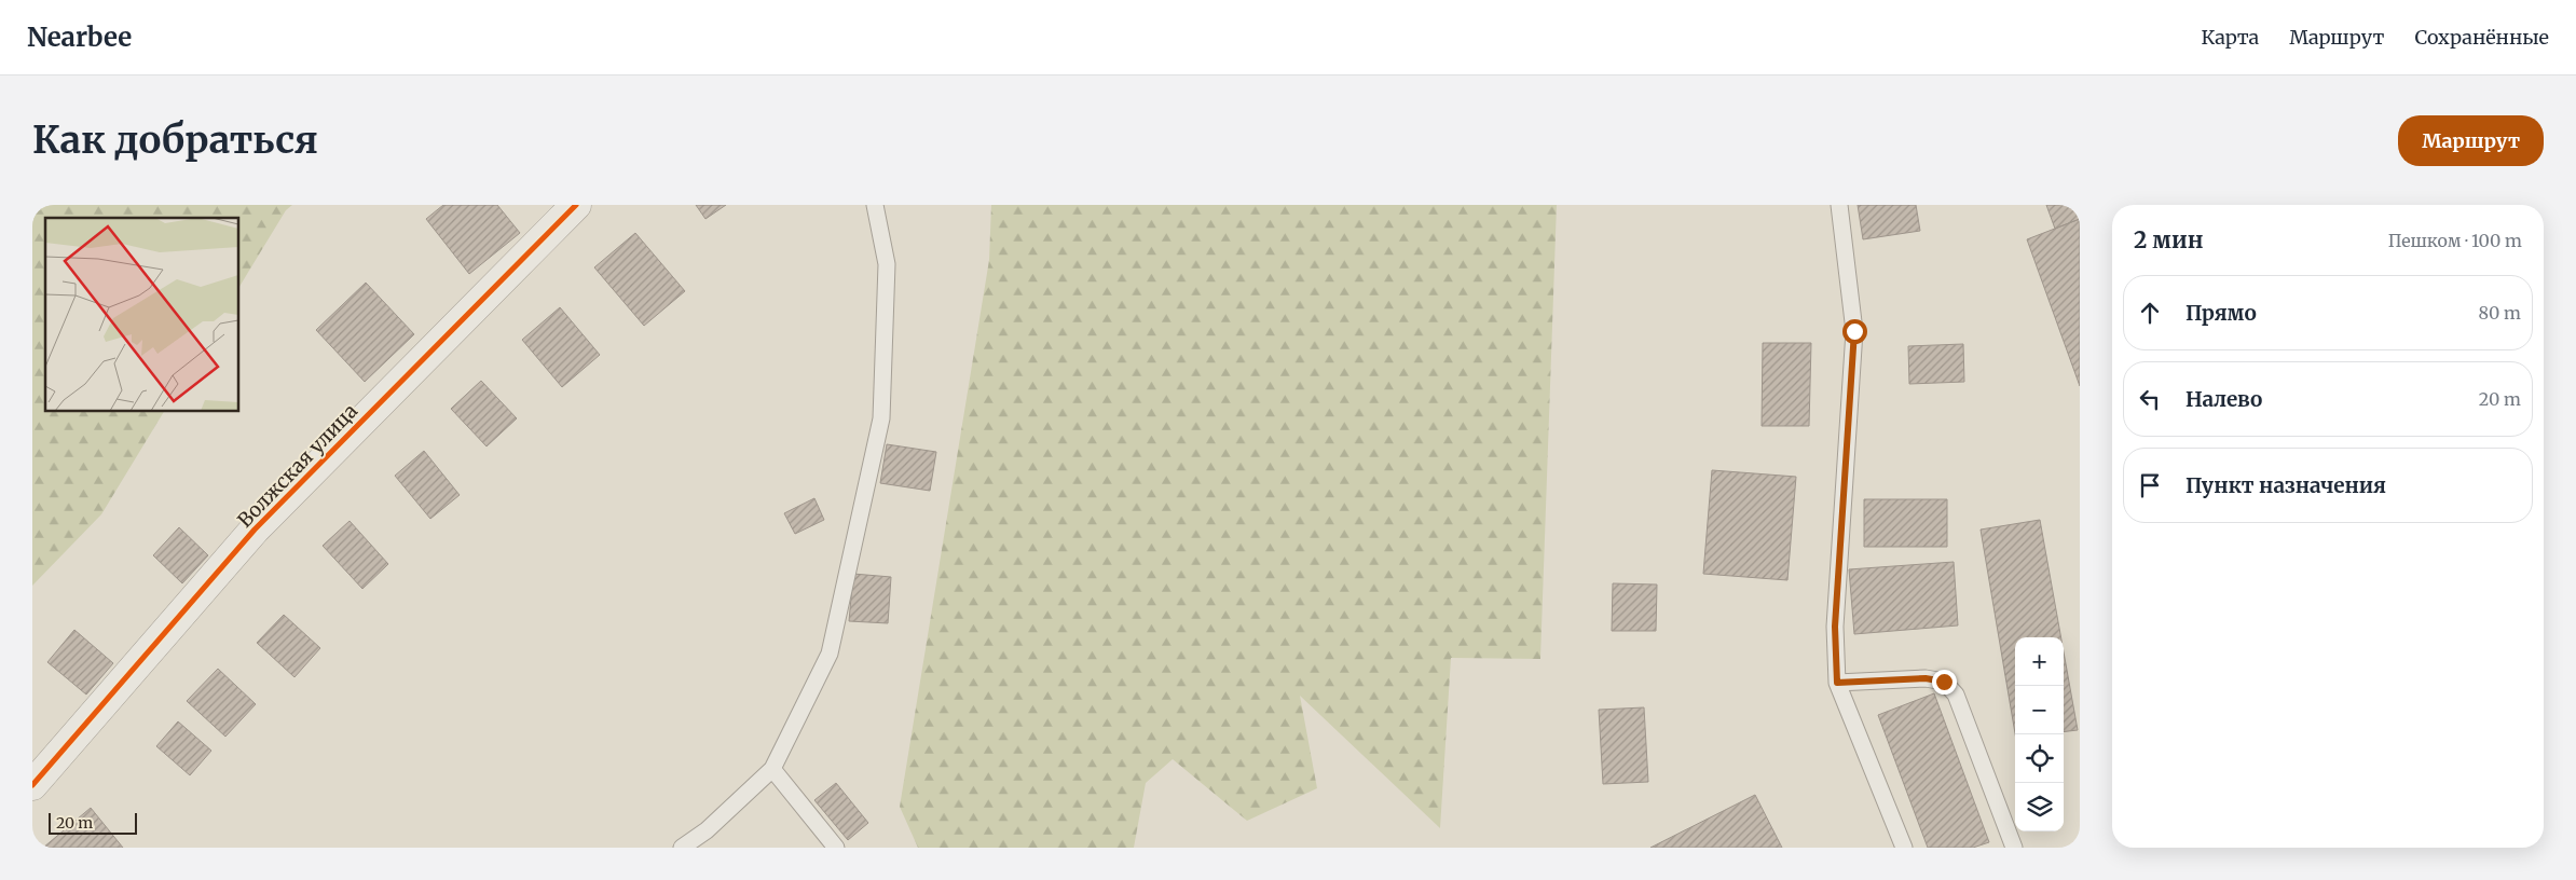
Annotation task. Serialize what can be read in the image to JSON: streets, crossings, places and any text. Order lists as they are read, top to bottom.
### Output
{
  "streets": {
    "street": ["Волжская улица"]
  },
  "scale_bar": "20 m",
  "page": {
    "header": "Nearbee",
    "nav": ["Карта", "Маршрут", "Сохранённые"],
    "buttons": "Маршрут",
    "title": "Как добраться",
    "heading": ["2 мин", "Пешком · 100 m"],
    "list": [
      ["Прямо", "80 m"],
      ["Налево", "20 m"],
      "Пункт назначения"
    ],
    "map_buttons": ["+", "−"],
    "scale": "20 m"
  }
}
